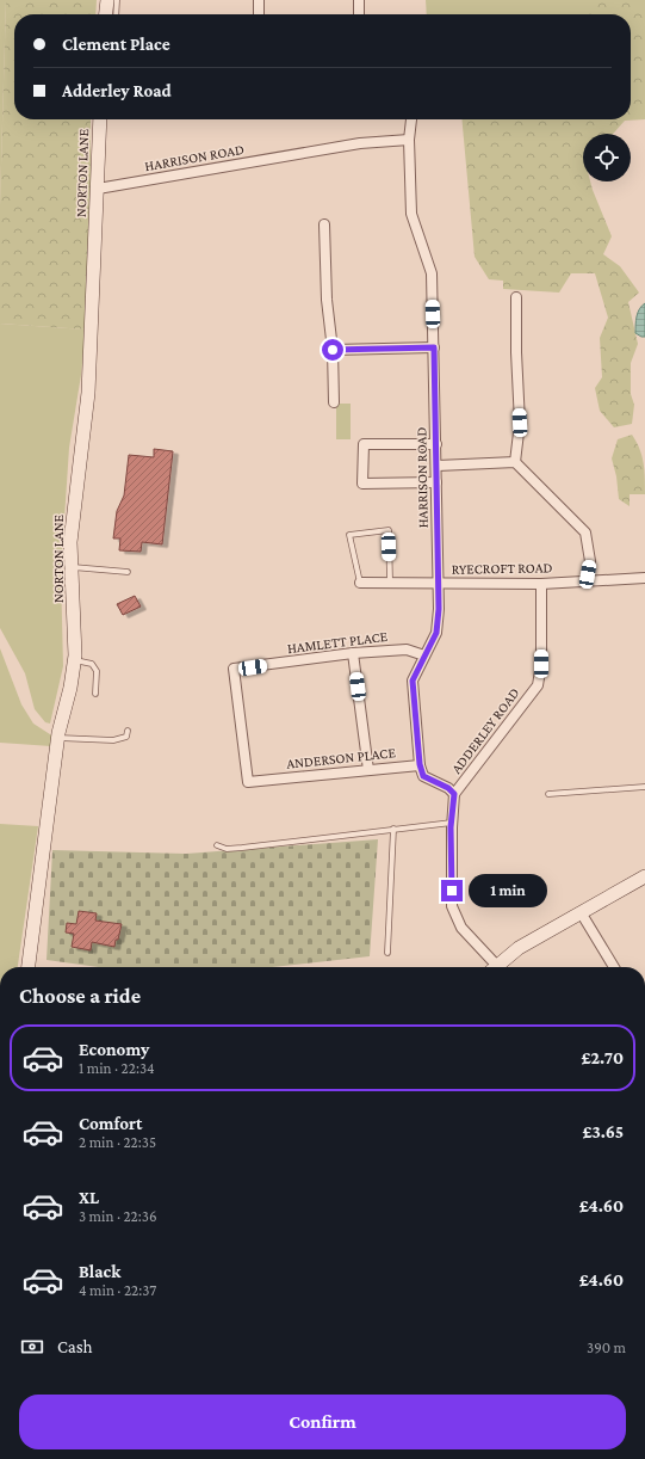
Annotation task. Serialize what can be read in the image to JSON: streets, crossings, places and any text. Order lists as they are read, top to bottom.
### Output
{
  "streets": {
    "street": [
      "HARRISON ROAD",
      "NORTON LANE",
      "RYECROFT ROAD",
      "HAMLETT PLACE",
      "ADDERLEY ROAD",
      "ANDERSON PLACE"
    ]
  },
  "crossings": [
    ["HARRISON ROAD", "NORTON LANE"],
    ["HARRISON ROAD", "RYECROFT ROAD"],
    ["HARRISON ROAD", "HAMLETT PLACE"],
    ["HARRISON ROAD", "ANDERSON PLACE"],
    ["RYECROFT ROAD", "ADDERLEY ROAD"],
    ["HAMLETT PLACE", "ANDERSON PLACE"]
  ],
  "page": {
    "banner": ["Clement Place", "Adderley Road"],
    "bubble": "1 min",
    "heading": "Choose a ride",
    "list": [
      {
        "name": "Economy",
        "note": "1 min · 22:34",
        "value": "£2.70"
      },
      {
        "name": "Comfort",
        "note": "2 min · 22:35",
        "value": "£3.65"
      },
      {
        "name": "XL",
        "note": "3 min · 22:36",
        "value": "£4.60"
      },
      {
        "name": "Black",
        "note": "4 min · 22:37",
        "value": "£4.60"
      }
    ],
    "pay": ["Cash", "390 m"],
    "buttons": "Confirm"
  }
}
